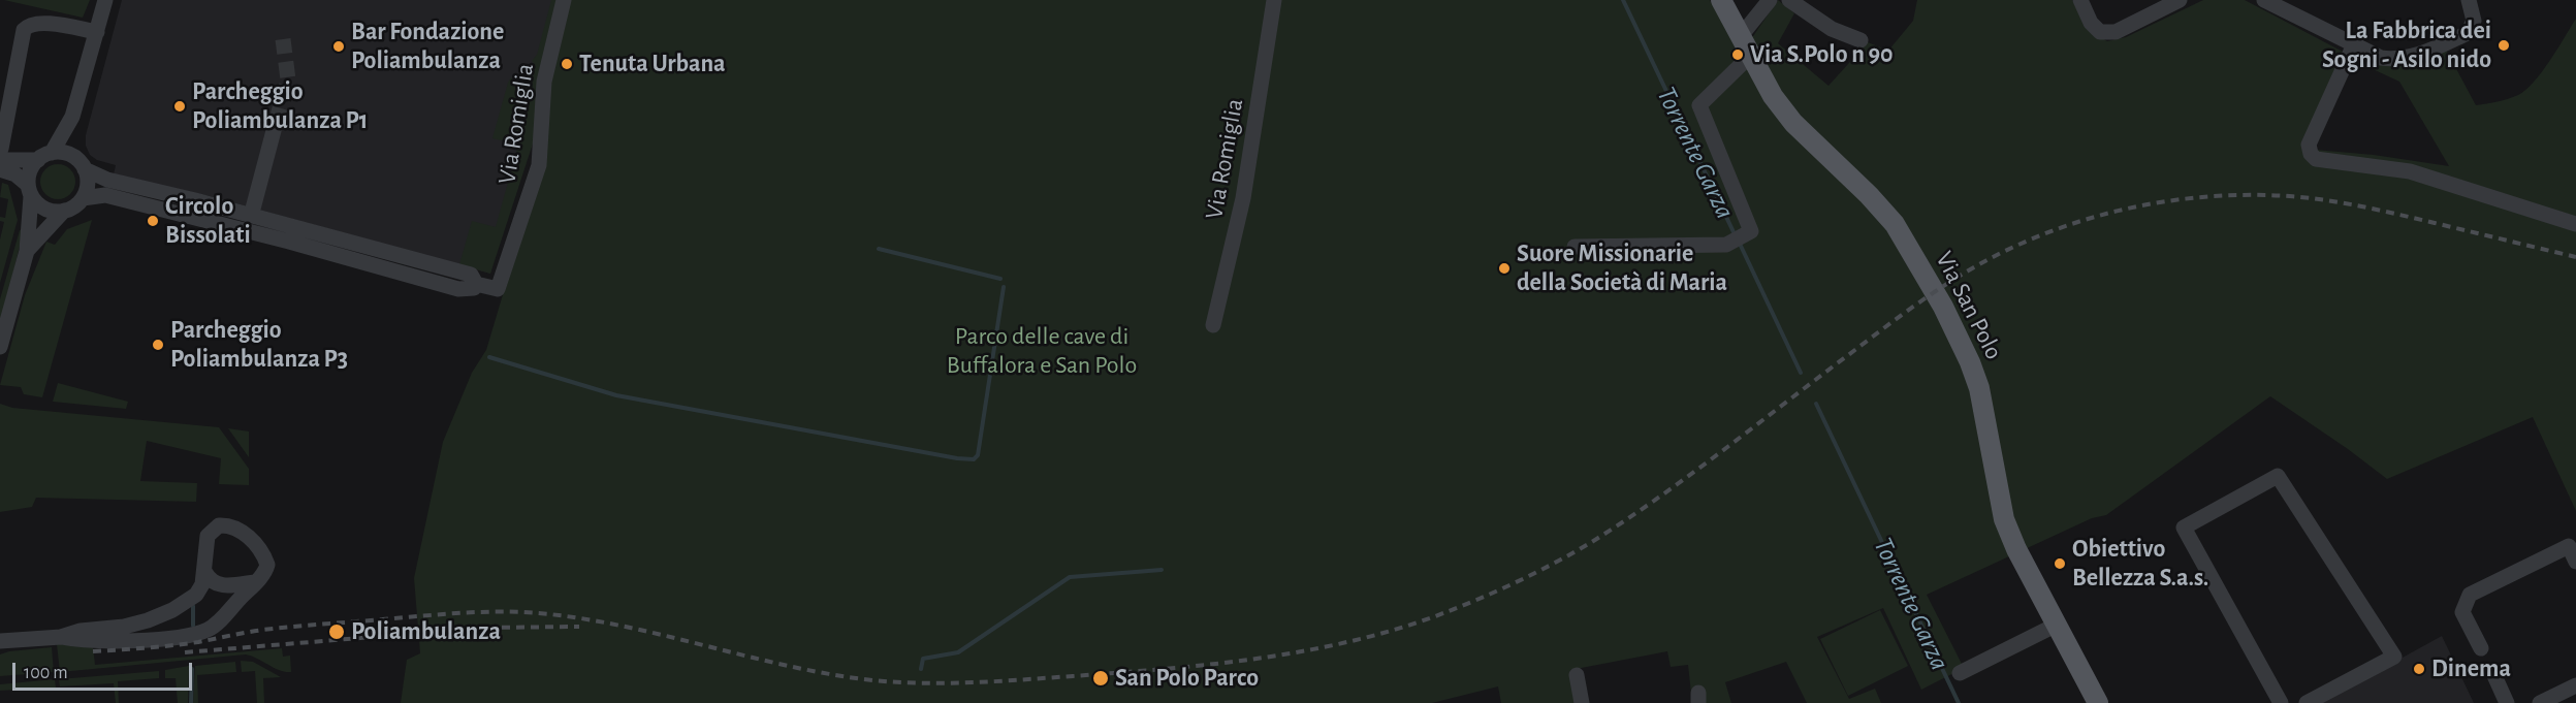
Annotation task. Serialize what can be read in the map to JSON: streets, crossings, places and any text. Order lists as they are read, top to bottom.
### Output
{
  "streets": {
    "main road": ["Via San Polo"],
    "street": ["Via Romiglia"]
  },
  "water": ["Torrente Garza"],
  "parks": ["Parco delle cave di Buffalora e San Polo"],
  "places": [
    "La Fabbrica dei Sogni - Asilo nido",
    "Bar Fondazione Poliambulanza",
    "Via S.Polo n 90",
    "Tenuta Urbana",
    "Parcheggio Poliambulanza P1",
    "Circolo Bissolati",
    "Suore Missionarie della Società di Maria",
    "Parcheggio Poliambulanza P3",
    "Obiettivo Bellezza S.a.s.",
    "Poliambulanza",
    "Dinema",
    "San Polo Parco"
  ],
  "scale_bar": "100 m"
}
